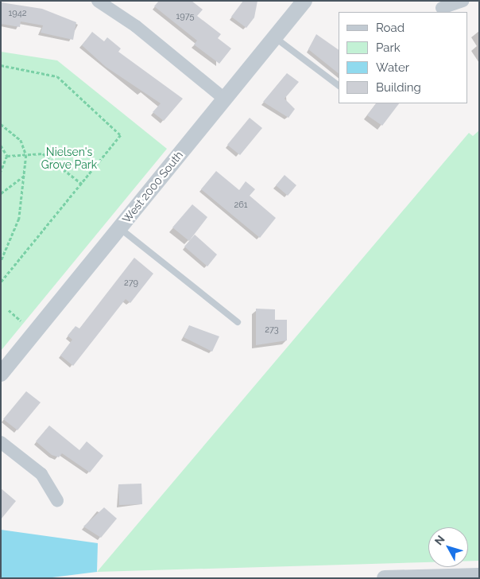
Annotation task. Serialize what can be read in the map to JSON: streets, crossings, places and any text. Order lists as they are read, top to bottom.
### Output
{
  "streets": {
    "street": ["West 2000 South"]
  },
  "parks": ["Nielsen's Grove Park"],
  "house_numbers": [
    "1942",
    "1975",
    "261",
    "279",
    "273"
  ],
  "legend": [
    "Road",
    "Park",
    "Water",
    "Building"
  ],
  "north": "top left"
}
